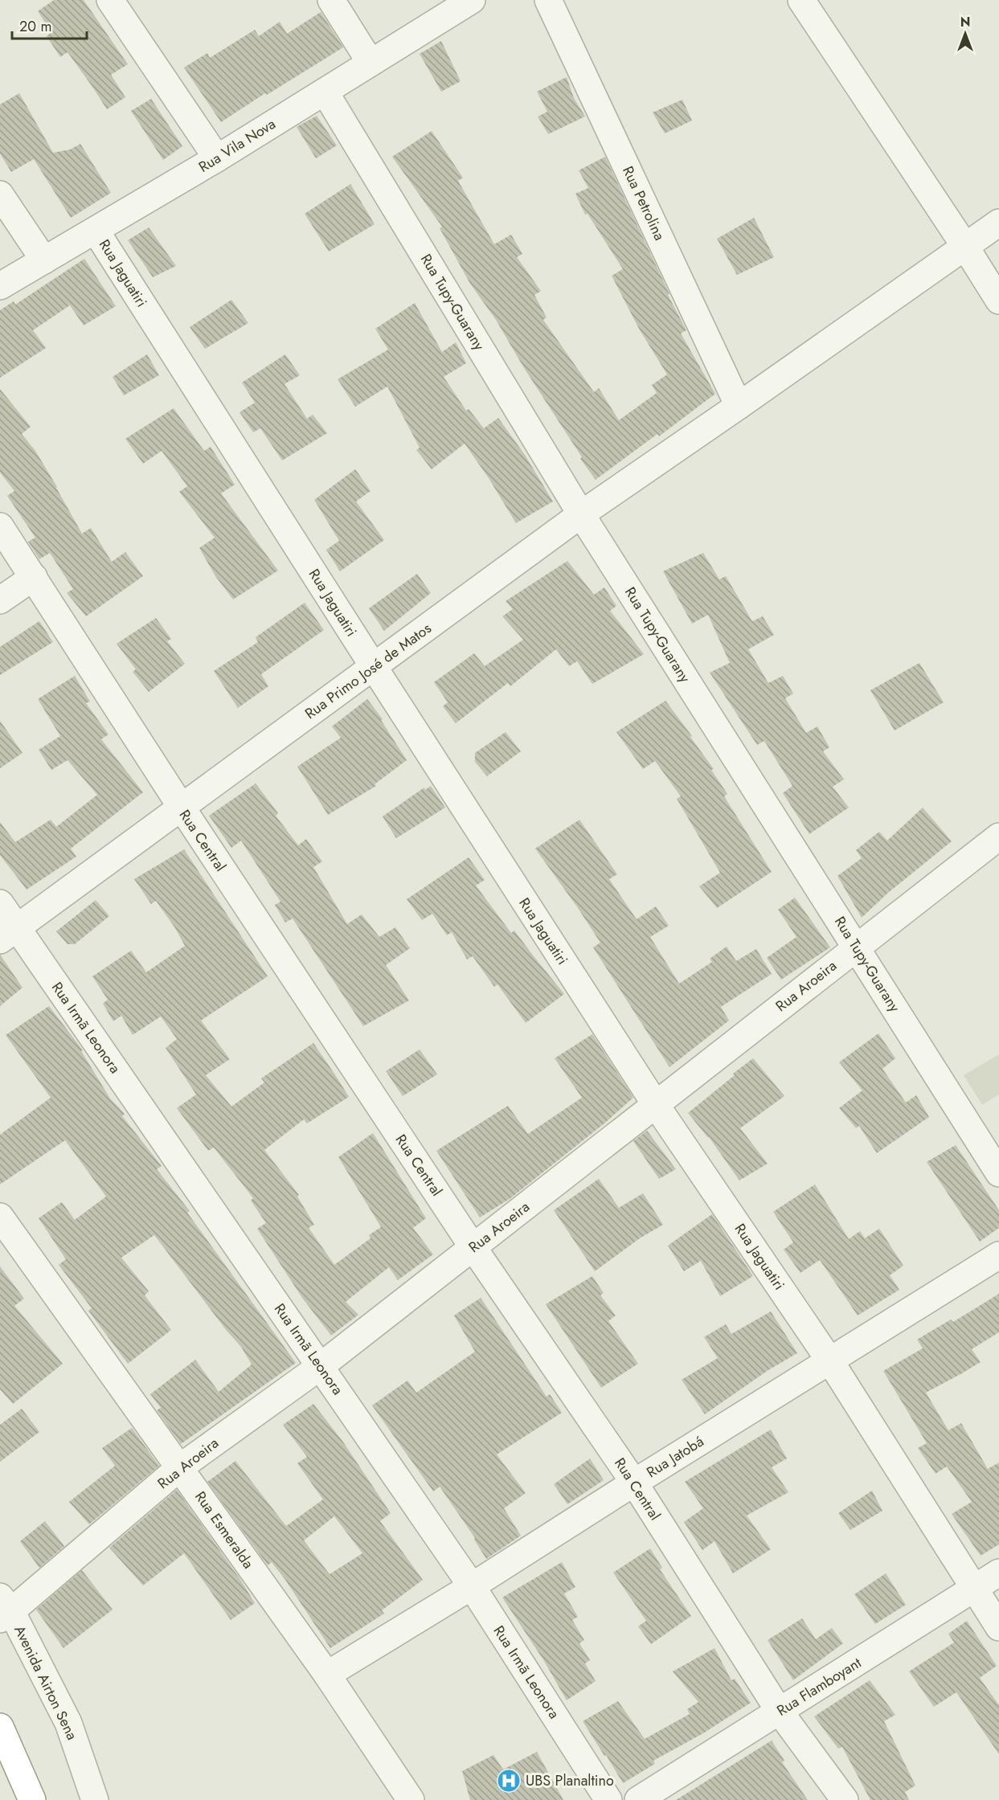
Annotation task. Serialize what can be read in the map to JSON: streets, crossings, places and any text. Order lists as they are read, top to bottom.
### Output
{
  "streets": {
    "street": [
      "Rua Vila Nova",
      "Rua Petrolina",
      "Rua Jaguatiri",
      "Rua Tupy-Guarany",
      "Rua Primo José de Matos",
      "Rua Central",
      "Rua Aroeira",
      "Rua Irmã Leonora",
      "Rua Jatobá",
      "Rua Esmeralda",
      "Avenida Airton Sena",
      "Rua Flamboyant"
    ]
  },
  "crossings": [
    ["Rua Vila Nova", "Rua Jaguatiri"],
    ["Rua Vila Nova", "Rua Tupy-Guarany"],
    ["Rua Petrolina", "Rua Primo José de Matos"],
    ["Rua Jaguatiri", "Rua Primo José de Matos"],
    ["Rua Jaguatiri", "Rua Aroeira"],
    ["Rua Jaguatiri", "Rua Jatobá"],
    ["Rua Jaguatiri", "Rua Flamboyant"],
    ["Rua Tupy-Guarany", "Rua Primo José de Matos"],
    ["Rua Tupy-Guarany", "Rua Aroeira"],
    ["Rua Primo José de Matos", "Rua Central"],
    ["Rua Primo José de Matos", "Rua Irmã Leonora"],
    ["Rua Central", "Rua Aroeira"],
    ["Rua Central", "Rua Jatobá"],
    ["Rua Central", "Rua Flamboyant"],
    ["Rua Aroeira", "Rua Irmã Leonora"],
    ["Rua Aroeira", "Rua Esmeralda"],
    ["Rua Aroeira", "Avenida Airton Sena"],
    ["Rua Irmã Leonora", "Rua Jatobá"],
    ["Rua Jatobá", "Rua Esmeralda"]
  ],
  "places": {
    "hospital": ["UBS Planaltino"]
  },
  "scale_bar": "20 m",
  "north": "top"
}
